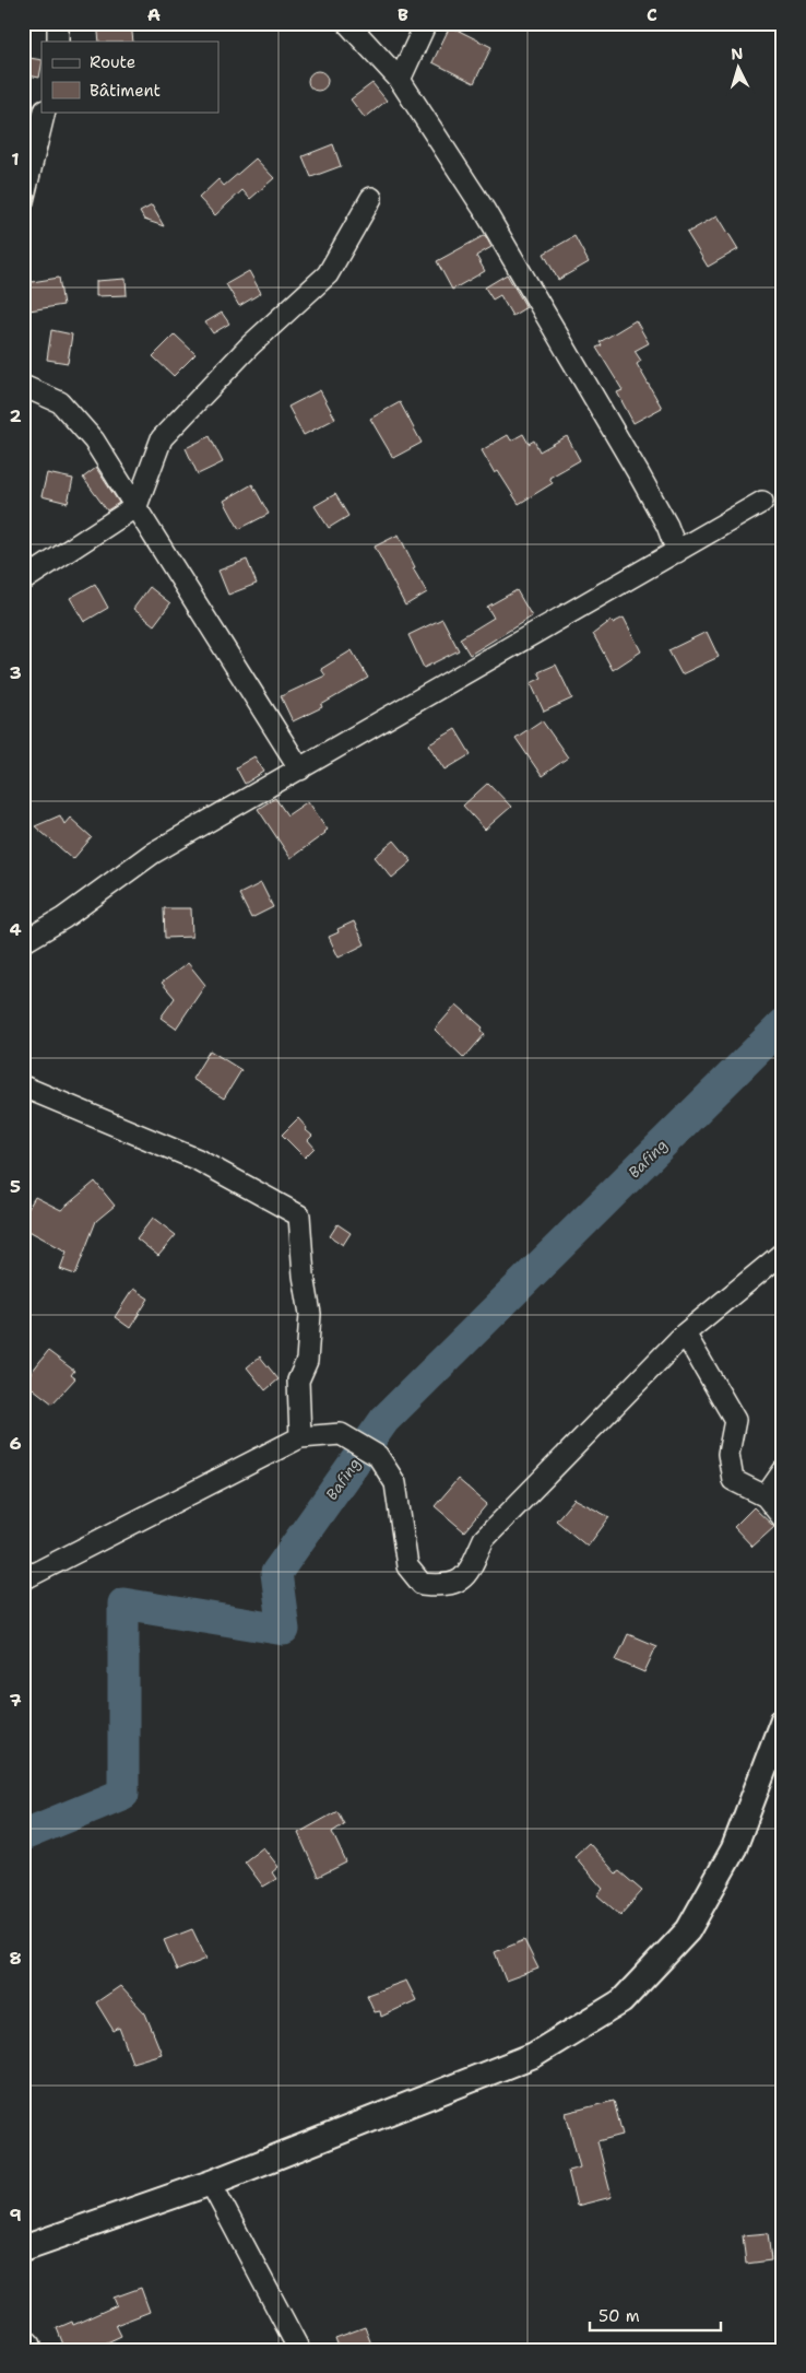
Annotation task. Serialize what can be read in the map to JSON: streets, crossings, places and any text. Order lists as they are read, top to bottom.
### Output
{
  "water": ["Bafing"],
  "legend": ["Route", "Bâtiment"],
  "scale_bar": "50 m",
  "north": "top",
  "grid": {
    "columns": ["A", "B", "C"],
    "rows": [
      "1",
      "2",
      "3",
      "4",
      "5",
      "6",
      "7",
      "8",
      "9"
    ]
  }
}
